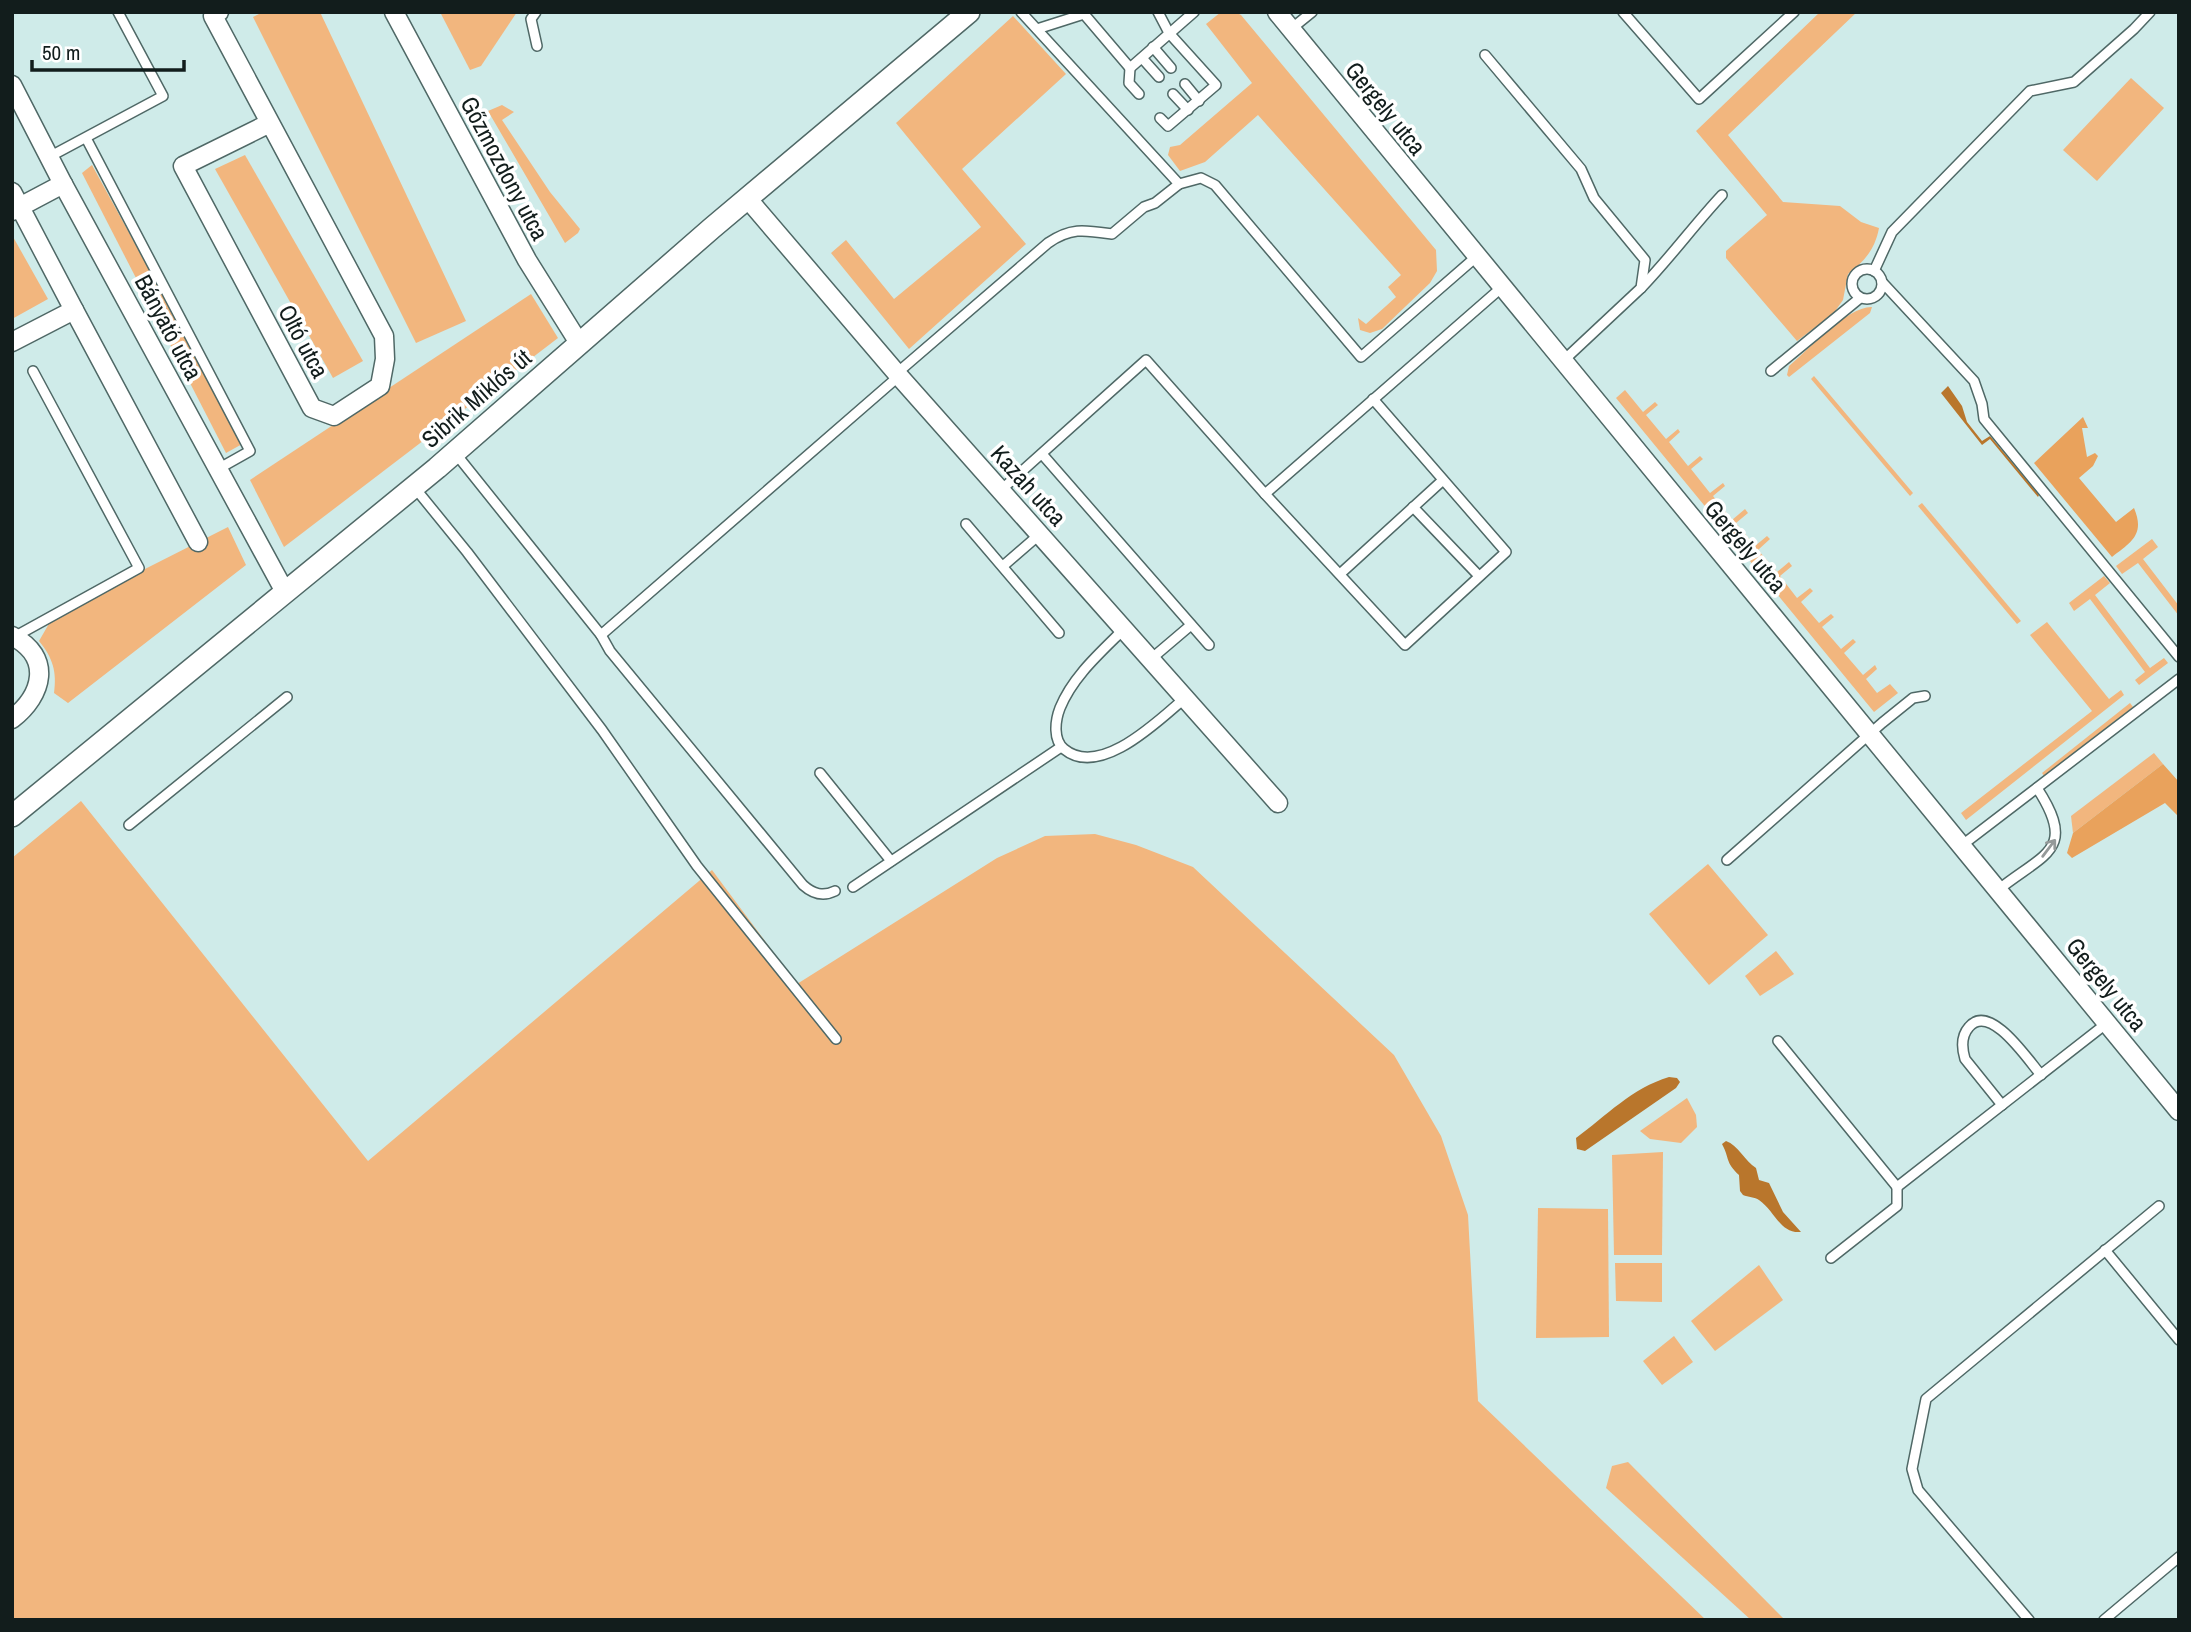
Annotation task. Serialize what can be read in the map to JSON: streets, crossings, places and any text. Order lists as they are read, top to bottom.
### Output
{
  "streets": {
    "street": [
      "Gergely utca",
      "Gőzmozdony utca",
      "Bányató utca",
      "Oltó utca",
      "Sibrik Miklós út",
      "Kazah utca"
    ]
  },
  "crossings": [
    ["Gőzmozdony utca", "Sibrik Miklós út"],
    ["Bányató utca", "Sibrik Miklós út"],
    ["Sibrik Miklós út", "Kazah utca"]
  ],
  "scale_bar": "50 m"
}
